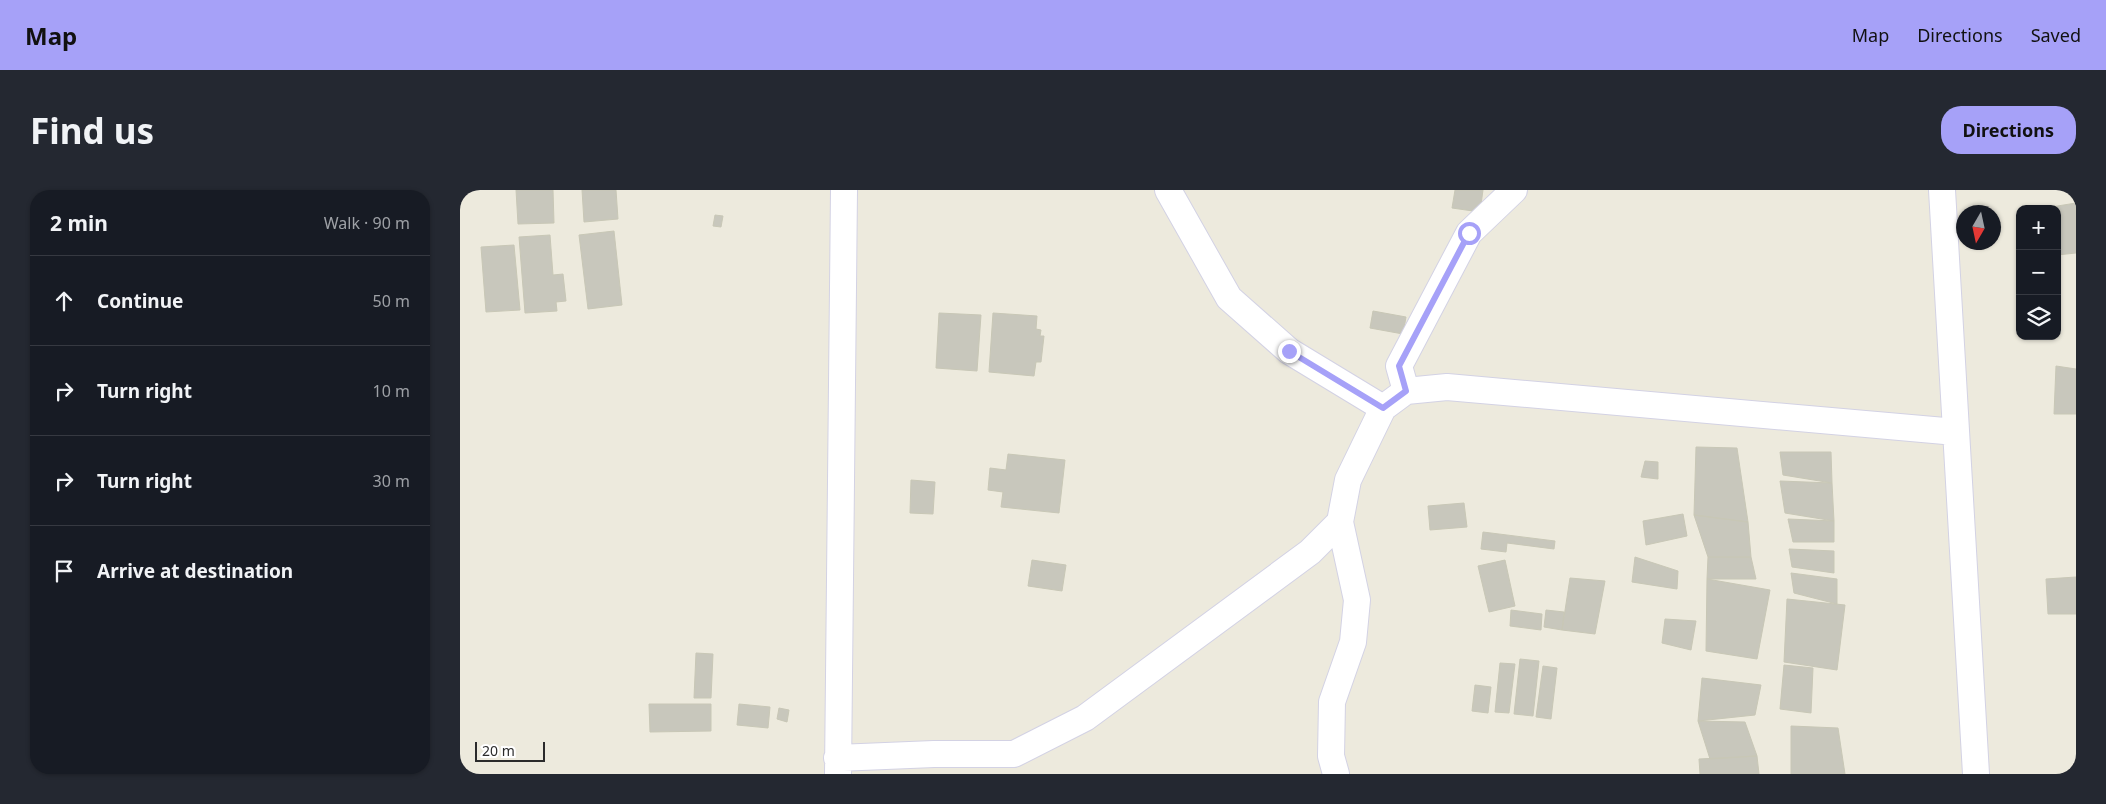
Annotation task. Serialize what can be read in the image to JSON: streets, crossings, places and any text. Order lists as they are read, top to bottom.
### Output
{
  "scale_bar": "20 m",
  "north": "bottom",
  "page": {
    "header": "Map",
    "nav": ["Map", "Directions", "Saved"],
    "buttons": "Directions",
    "title": "Find us",
    "heading": ["2 min", "Walk · 90 m"],
    "map_buttons": ["+", "−"],
    "list": [
      ["Continue", "50 m"],
      ["Turn right", "10 m"],
      ["Turn right", "30 m"],
      "Arrive at destination"
    ],
    "scale": "20 m"
  }
}
